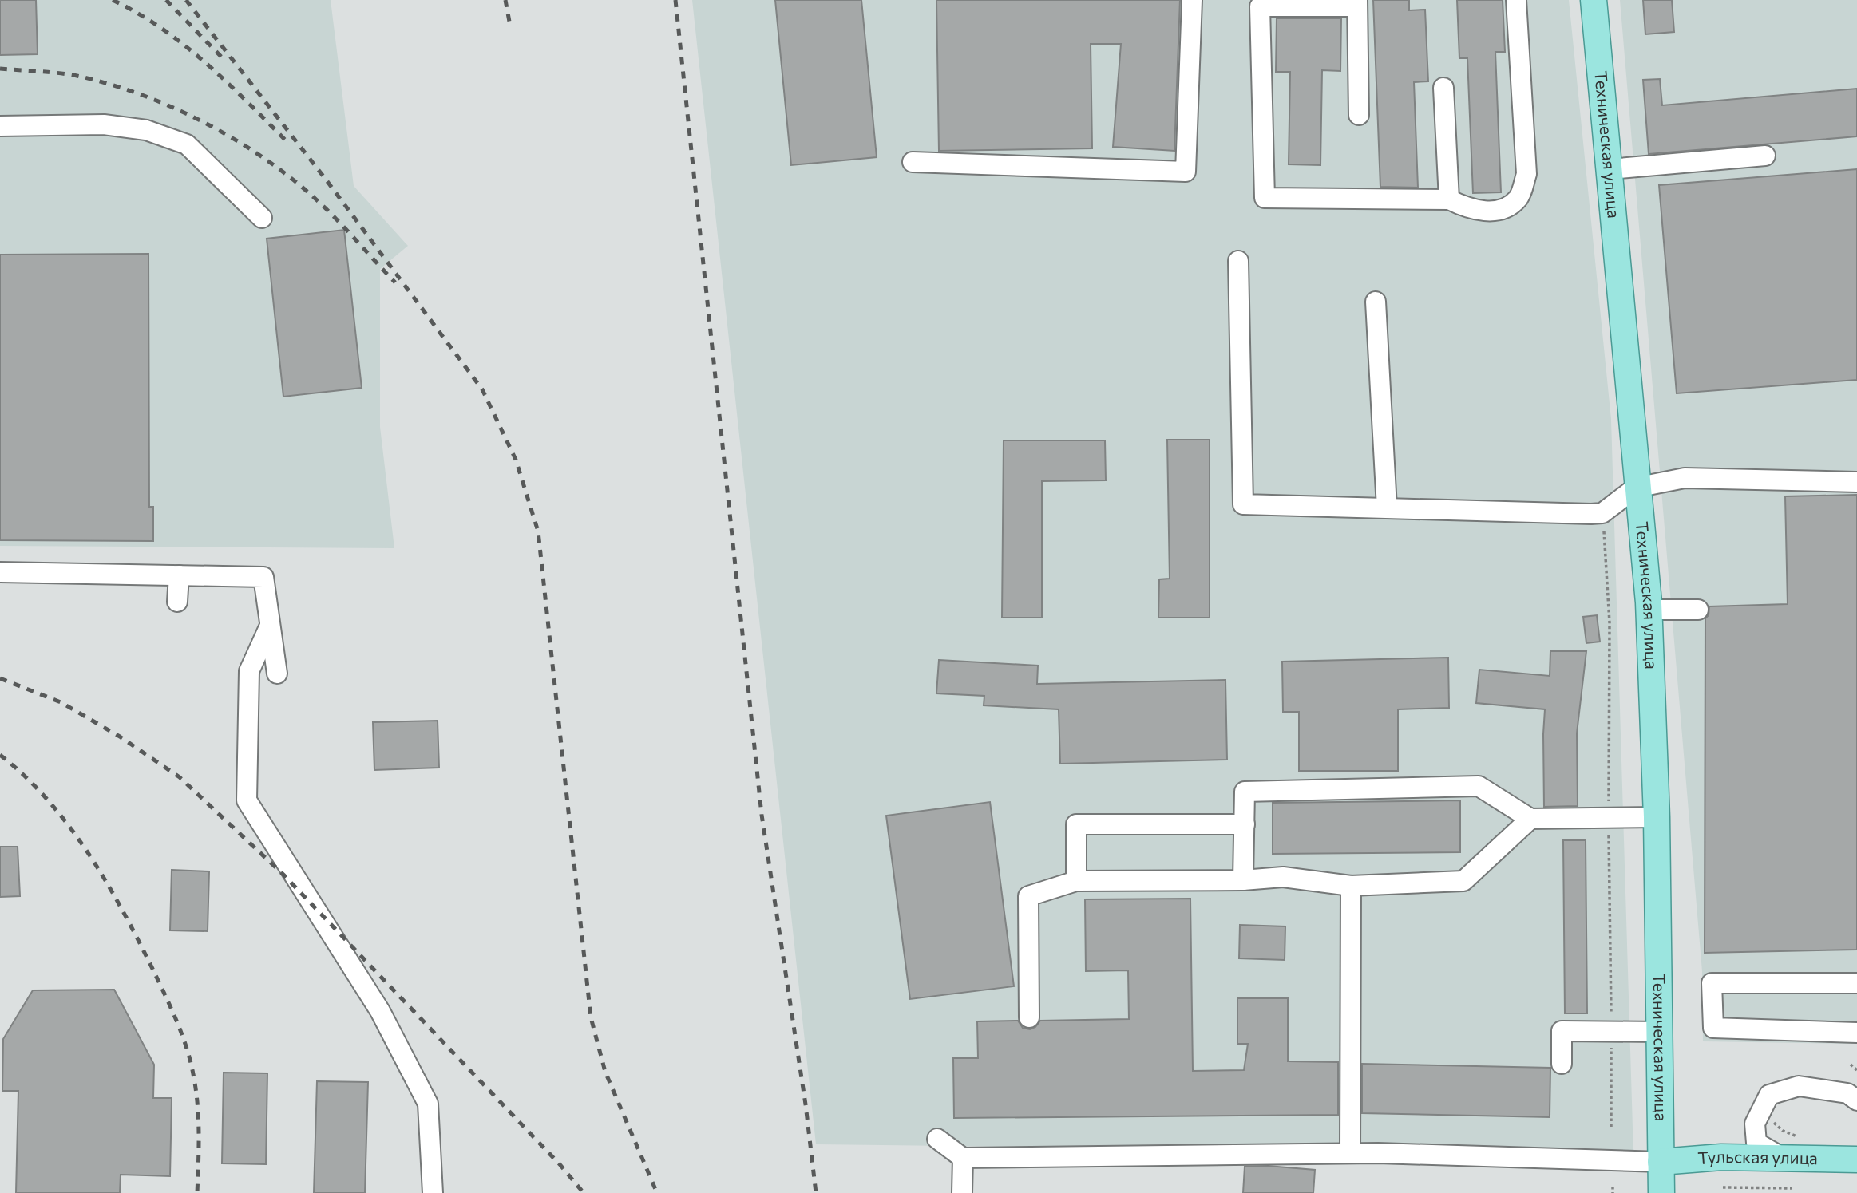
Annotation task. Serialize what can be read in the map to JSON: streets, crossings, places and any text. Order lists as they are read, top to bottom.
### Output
{
  "streets": {
    "main road": ["Техническая улица", "Тульская улица"]
  },
  "crossings": [
    ["Техническая улица", "Тульская улица"]
  ]
}
